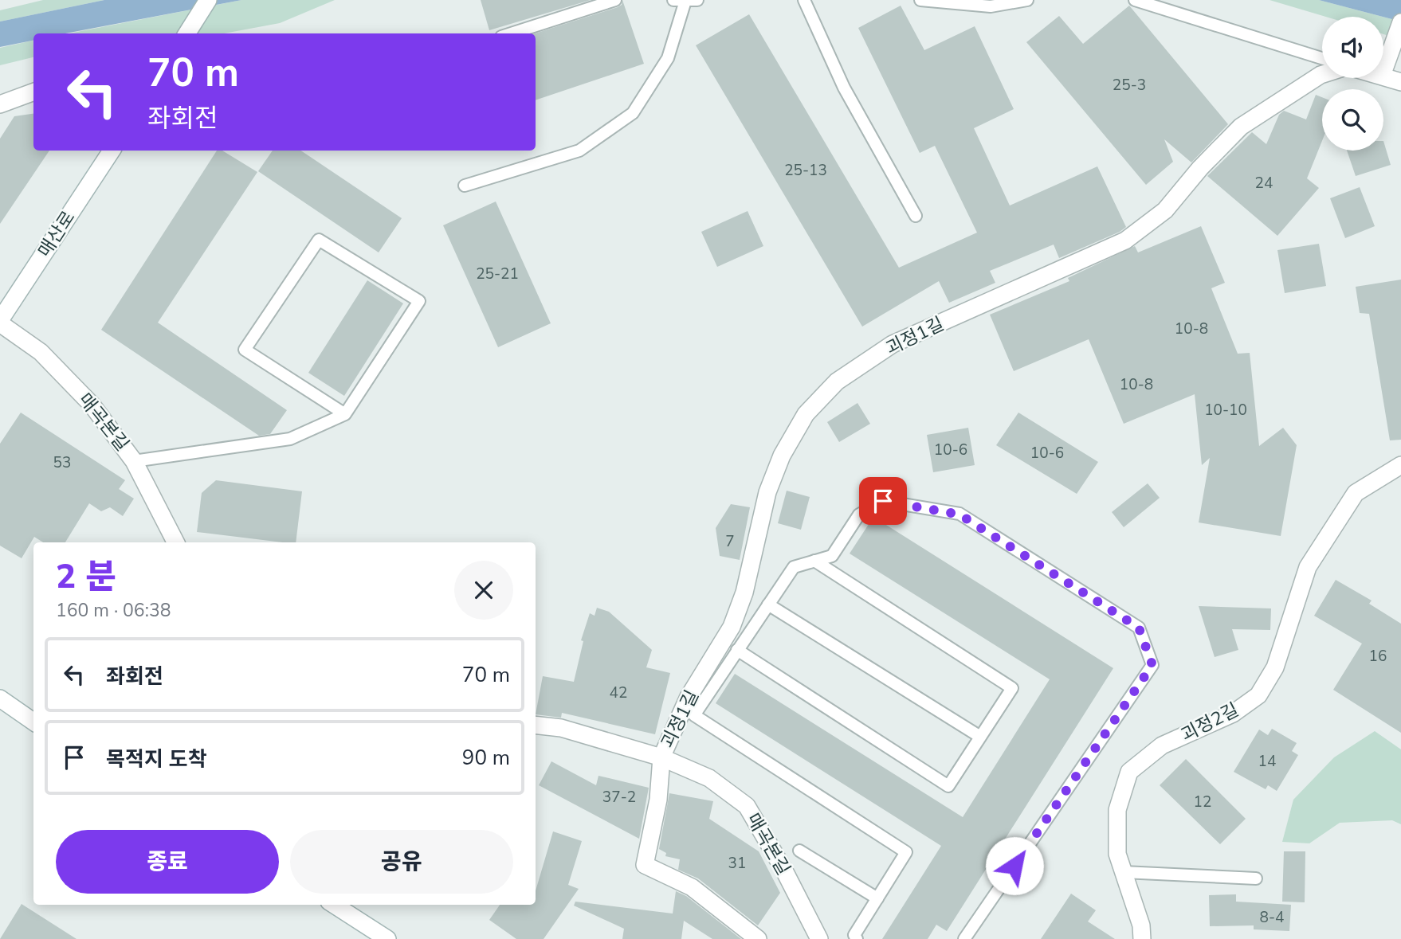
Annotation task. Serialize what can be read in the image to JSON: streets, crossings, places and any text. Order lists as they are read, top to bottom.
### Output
{
  "streets": {
    "street": [
      "매산로",
      "괴정1길",
      "매곡본길",
      "괴정2길"
    ]
  },
  "crossings": [
    ["매산로", "매곡본길"],
    ["괴정1길", "매곡본길"]
  ],
  "house_numbers": [
    "25-3",
    "25-13",
    "24",
    "25-21",
    "10-8",
    "10-8",
    "10-10",
    "10-6",
    "10-6",
    "53",
    "7",
    "16",
    "42",
    "14",
    "37-2",
    "12",
    "31",
    "8-4"
  ],
  "page": {
    "turn": ["70 m", "좌회전"],
    "heading": ["2 분", "160 m · 06:38"],
    "list": [
      {
        "name": "좌회전",
        "value": "70 m"
      },
      {
        "name": "목적지 도착",
        "value": "90 m"
      }
    ],
    "buttons": ["종료", "공유"]
  }
}
